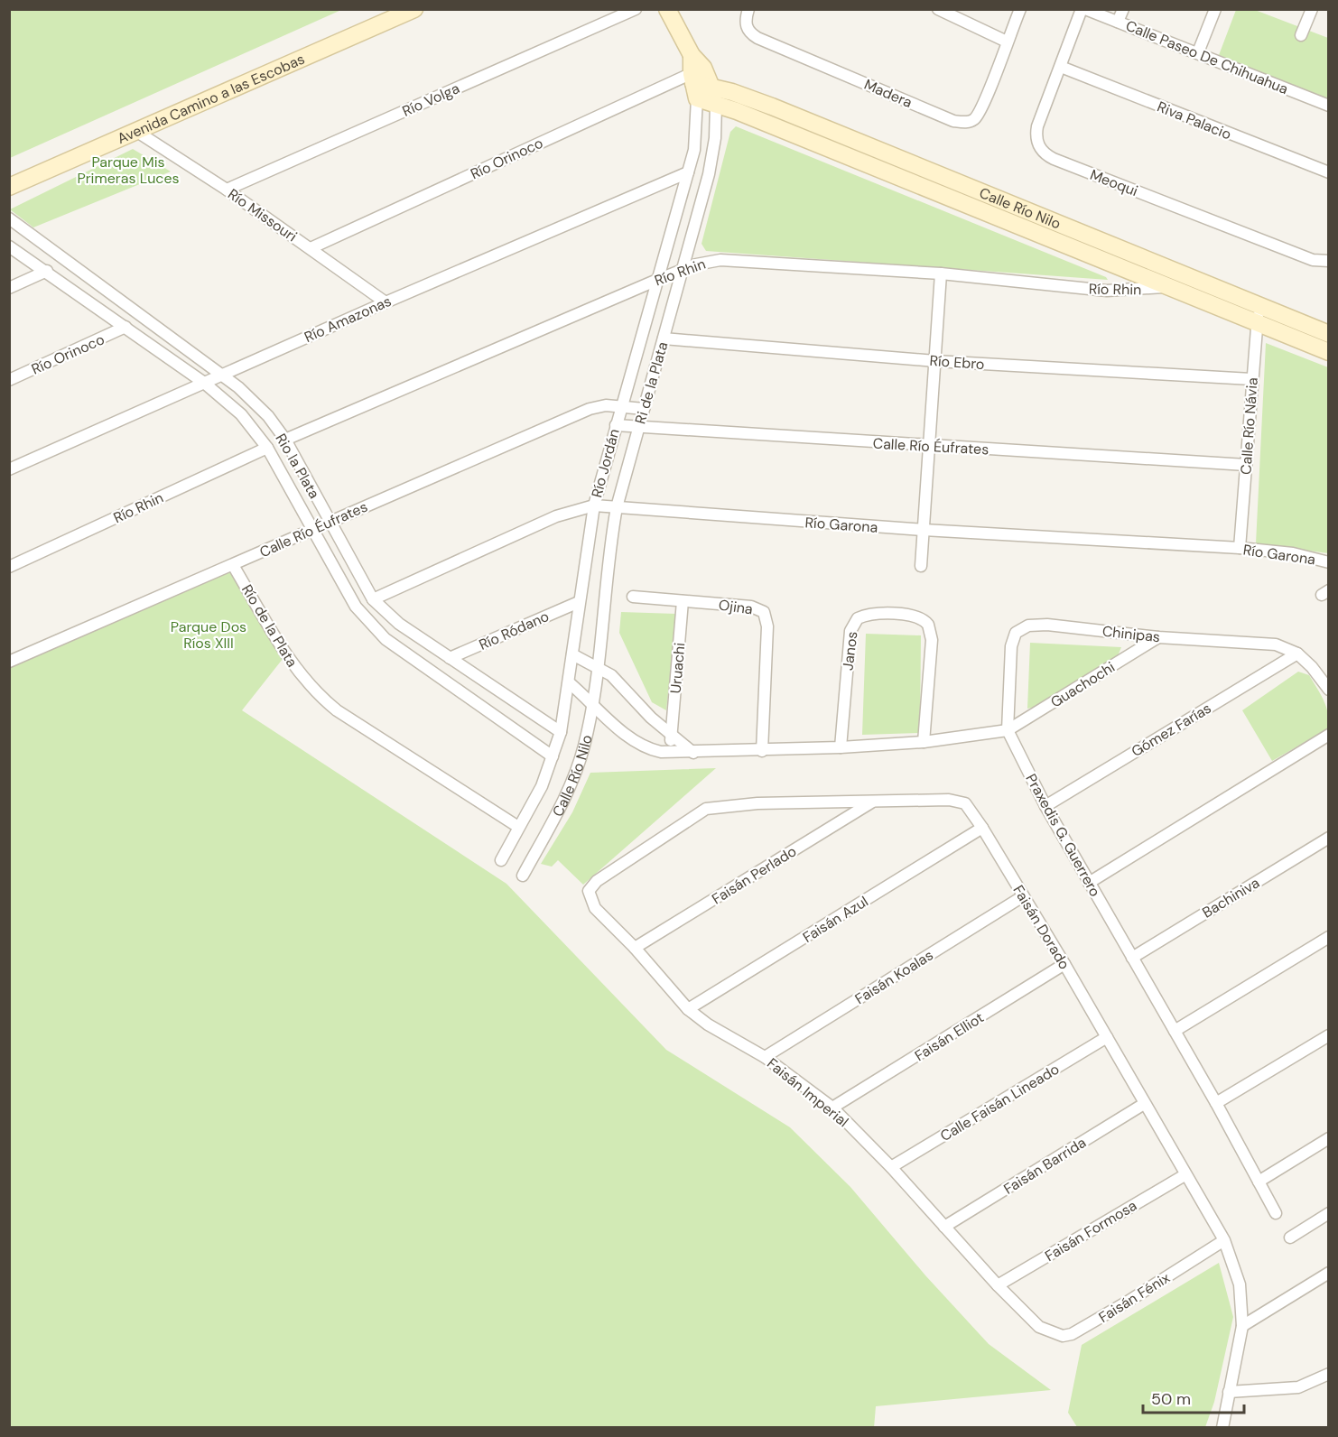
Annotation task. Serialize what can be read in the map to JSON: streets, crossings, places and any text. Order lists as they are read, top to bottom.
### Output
{
  "streets": {
    "street": [
      "Calle Paseo De Chihuahua",
      "Madera",
      "Avenida Camino a las Escobas",
      "Río Volga",
      "Riva Palacio",
      "Río Orinoco",
      "Meoqui",
      "Calle Río Nilo",
      "Río Missouri",
      "Río Rhin",
      "Río Amazonas",
      "Río Ebro",
      "Ri de la Plata",
      "Calle Río Návia",
      "Calle Río Éufrates",
      "Río Jordán",
      "Rio la Plata",
      "Río Garona",
      "Ojina",
      "Río de la Plata",
      "Río Ródano",
      "Chinipas",
      "Janos",
      "Uruachi",
      "Guachochi",
      "Gómez Farías",
      "Praxedis G. Guerrero",
      "Faisán Perlado",
      "Bachiniva",
      "Faisán Azul",
      "Faisán Dorado",
      "Faisán Koalas",
      "Faisán Elliot",
      "Faisán Imperial",
      "Calle Faisán Lineado",
      "Faisán Barrida",
      "Faisán Formosa",
      "Faisán Fénix"
    ]
  },
  "crossings": [
    ["Calle Paseo De Chihuahua", "Meoqui"],
    ["Avenida Camino a las Escobas", "Río Missouri"],
    ["Río Volga", "Río Missouri"],
    ["Riva Palacio", "Meoqui"],
    ["Río Orinoco", "Calle Río Nilo"],
    ["Río Orinoco", "Río Missouri"],
    ["Río Orinoco", "Río Jordán"],
    ["Río Orinoco", "Rio la Plata"],
    ["Calle Río Nilo", "Río Rhin"],
    ["Calle Río Nilo", "Ri de la Plata"],
    ["Calle Río Nilo", "Calle Río Návia"],
    ["Calle Río Nilo", "Río Jordán"],
    ["Río Missouri", "Río Amazonas"],
    ["Río Rhin", "Ri de la Plata"],
    ["Río Rhin", "Río Jordán"],
    ["Río Rhin", "Rio la Plata"],
    ["Río Amazonas", "Río Jordán"],
    ["Río Amazonas", "Rio la Plata"],
    ["Río Ebro", "Ri de la Plata"],
    ["Río Ebro", "Calle Río Návia"],
    ["Ri de la Plata", "Calle Río Éufrates"],
    ["Ri de la Plata", "Río Garona"],
    ["Calle Río Návia", "Calle Río Éufrates"],
    ["Calle Río Návia", "Río Garona"],
    ["Calle Río Éufrates", "Río Jordán"],
    ["Calle Río Éufrates", "Rio la Plata"],
    ["Calle Río Éufrates", "Río de la Plata"],
    ["Río Jordán", "Rio la Plata"],
    ["Río Jordán", "Río Garona"],
    ["Río Jordán", "Río de la Plata"],
    ["Río Jordán", "Río Ródano"],
    ["Rio la Plata", "Río Garona"],
    ["Rio la Plata", "Río Ródano"],
    ["Ojina", "Uruachi"],
    ["Chinipas", "Guachochi"],
    ["Chinipas", "Gómez Farías"],
    ["Chinipas", "Praxedis G. Guerrero"],
    ["Guachochi", "Praxedis G. Guerrero"],
    ["Gómez Farías", "Praxedis G. Guerrero"],
    ["Praxedis G. Guerrero", "Bachiniva"],
    ["Faisán Perlado", "Faisán Dorado"],
    ["Faisán Perlado", "Faisán Imperial"],
    ["Faisán Azul", "Faisán Dorado"],
    ["Faisán Azul", "Faisán Imperial"],
    ["Faisán Dorado", "Faisán Koalas"],
    ["Faisán Dorado", "Faisán Elliot"],
    ["Faisán Dorado", "Faisán Imperial"],
    ["Faisán Dorado", "Calle Faisán Lineado"],
    ["Faisán Dorado", "Faisán Barrida"],
    ["Faisán Dorado", "Faisán Formosa"],
    ["Faisán Dorado", "Faisán Fénix"],
    ["Faisán Koalas", "Faisán Imperial"],
    ["Faisán Elliot", "Faisán Imperial"],
    ["Faisán Imperial", "Calle Faisán Lineado"],
    ["Faisán Imperial", "Faisán Barrida"],
    ["Faisán Imperial", "Faisán Formosa"],
    ["Faisán Imperial", "Faisán Fénix"]
  ],
  "parks": ["Parque Mis Primeras Luces", "Parque Dos Ríos XIII"],
  "scale_bar": "50 m"
}
